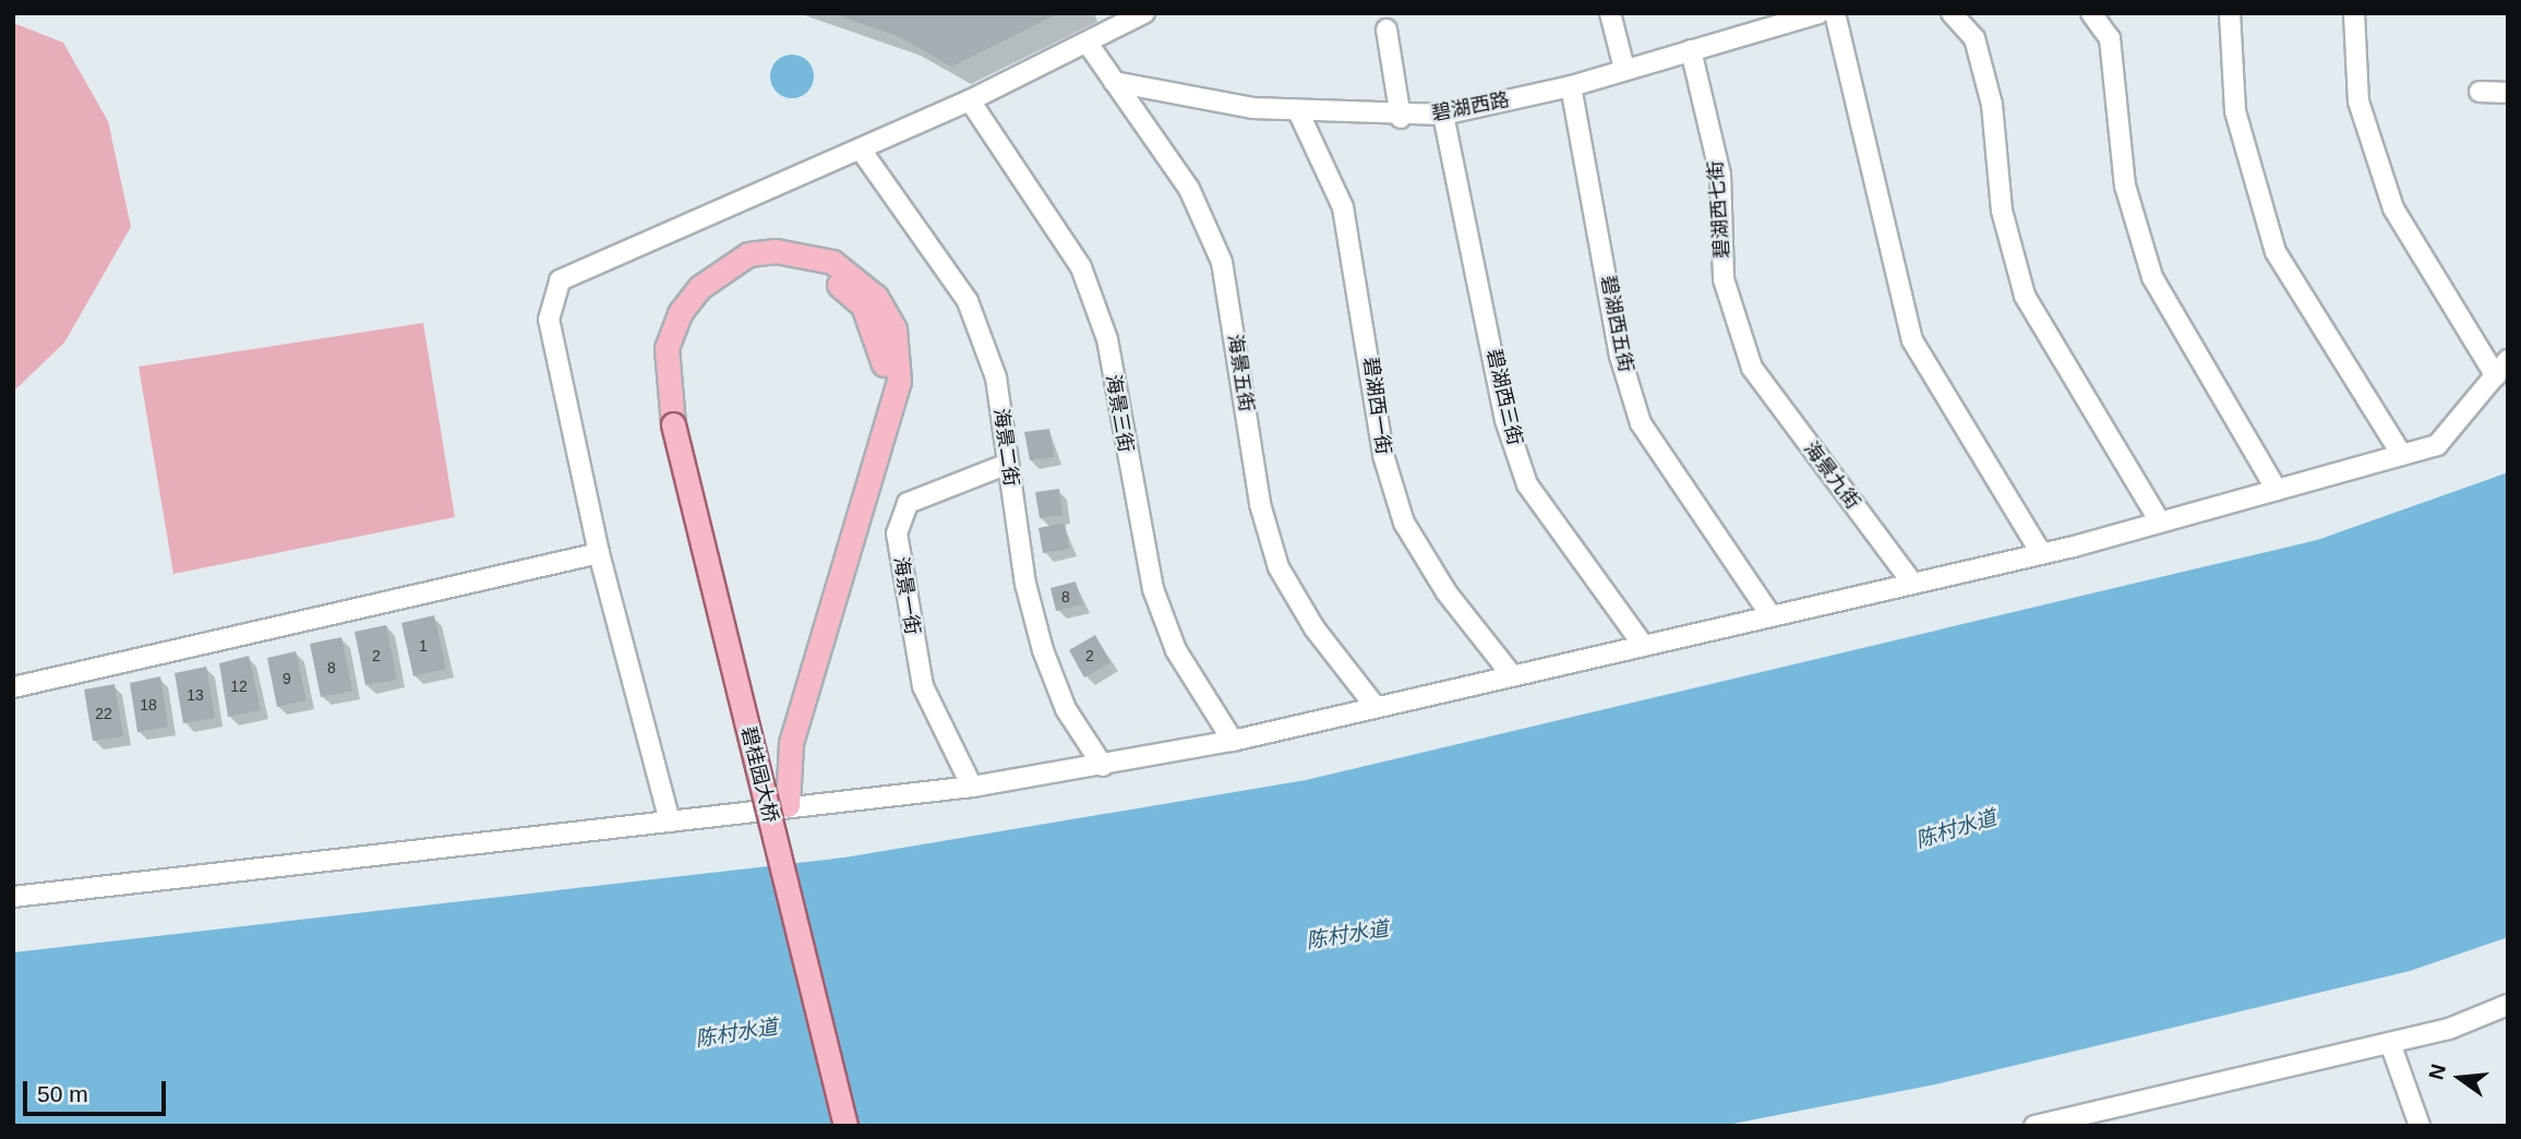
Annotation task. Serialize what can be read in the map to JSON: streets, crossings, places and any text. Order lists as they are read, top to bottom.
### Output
{
  "streets": {
    "main road": ["碧桂园大桥"],
    "street": [
      "碧湖西路",
      "碧湖西七街",
      "碧湖西五街",
      "海景五街",
      "碧湖西三街",
      "碧湖西一街",
      "海景三街",
      "海景二街",
      "海景九街",
      "海景一街"
    ]
  },
  "crossings": [
    ["碧湖西路", "碧湖西七街"],
    ["碧湖西路", "碧湖西五街"],
    ["碧湖西路", "海景五街"],
    ["碧湖西路", "碧湖西三街"],
    ["碧湖西路", "碧湖西一街"],
    ["碧湖西七街", "海景九街"],
    ["海景二街", "海景一街"]
  ],
  "water": ["陈村水道"],
  "house_numbers": [
    "8",
    "1",
    "2",
    "2",
    "8",
    "9",
    "12",
    "13",
    "18",
    "22"
  ],
  "scale_bar": "50 m",
  "north": "left"
}
